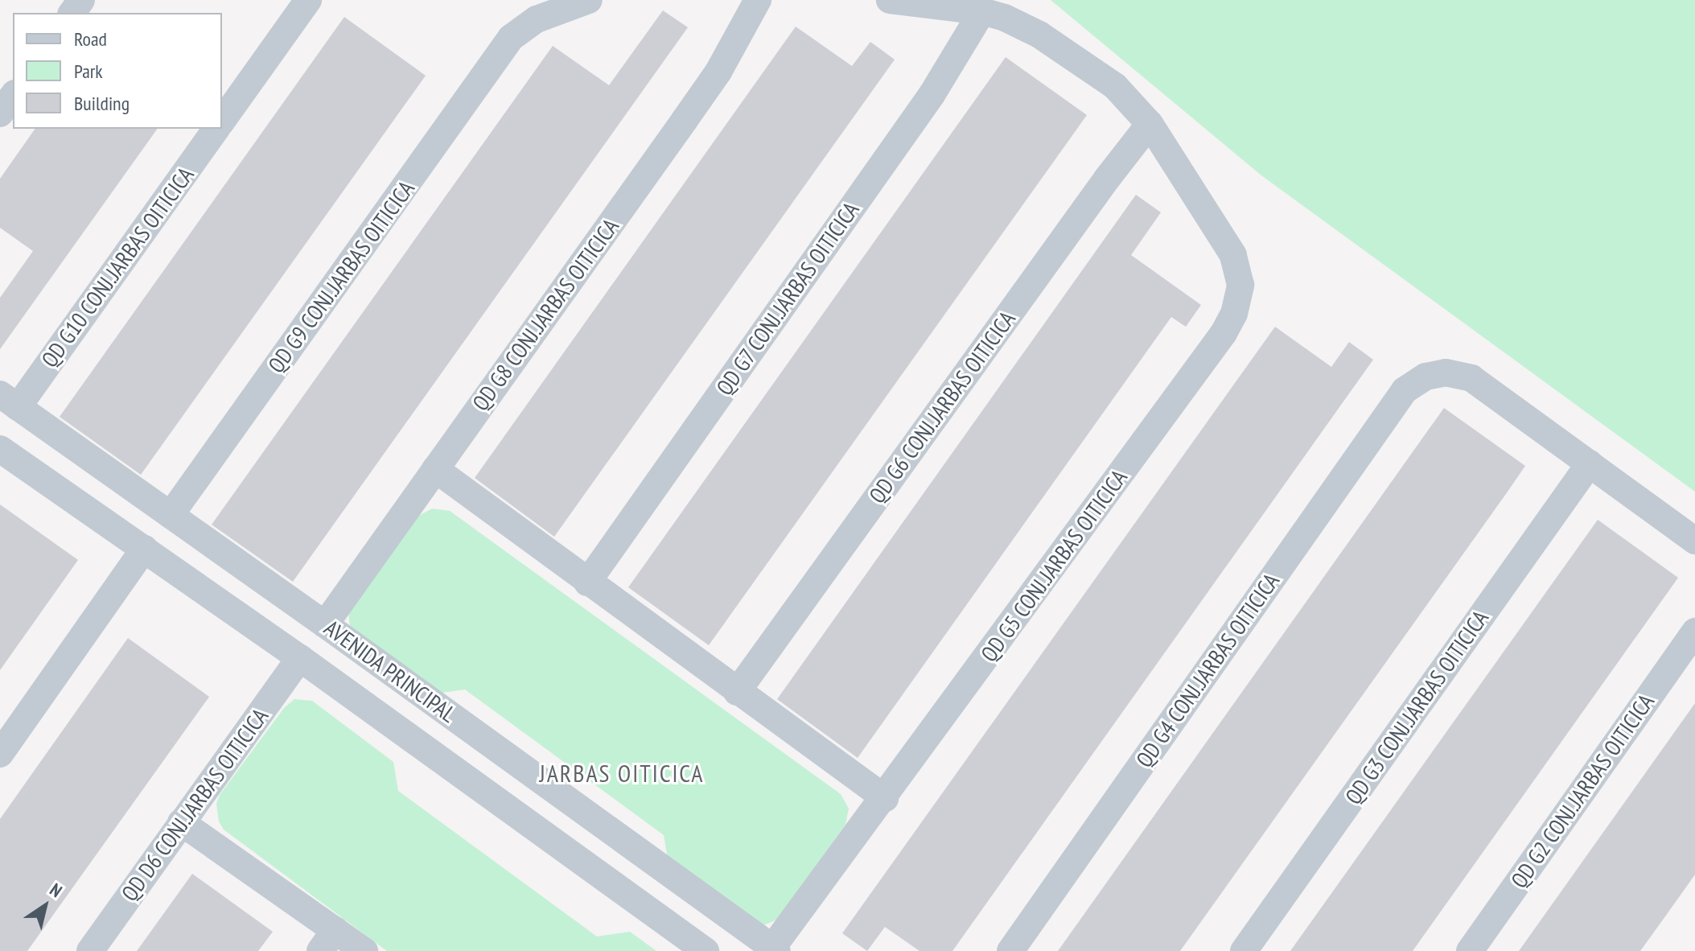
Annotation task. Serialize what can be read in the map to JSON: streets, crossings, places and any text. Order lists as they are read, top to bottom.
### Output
{
  "streets": {
    "street": [
      "QD G10 CONJ.JARBAS OITICICA",
      "QD G9 CONJ.JARBAS OITICICA",
      "QD G7 CONJ.JARBAS OITICICA",
      "QD G8 CONJ.JARBAS OITICICA",
      "QD G6 CONJ.JARBAS OITICICA",
      "QD G5 CONJ.JARBAS OITICICA",
      "QD G4 CONJ.JARBAS OITICICA",
      "AVENIDA PRINCIPAL",
      "QD G3 CONJ.JARBAS OITICICA",
      "QD G2 CONJ.JARBAS OITICICA",
      "QD D6 CONJ.JARBAS OITICICA"
    ]
  },
  "crossings": [
    ["QD G10 CONJ.JARBAS OITICICA", "AVENIDA PRINCIPAL"],
    ["QD G9 CONJ.JARBAS OITICICA", "AVENIDA PRINCIPAL"],
    ["QD G7 CONJ.JARBAS OITICICA", "QD G5 CONJ.JARBAS OITICICA"],
    ["QD G8 CONJ.JARBAS OITICICA", "AVENIDA PRINCIPAL"],
    ["QD G6 CONJ.JARBAS OITICICA", "QD G5 CONJ.JARBAS OITICICA"],
    ["QD G5 CONJ.JARBAS OITICICA", "AVENIDA PRINCIPAL"],
    ["QD G4 CONJ.JARBAS OITICICA", "QD G3 CONJ.JARBAS OITICICA"],
    ["AVENIDA PRINCIPAL", "QD D6 CONJ.JARBAS OITICICA"]
  ],
  "districts": ["JARBAS OITICICA"],
  "legend": ["Road", "Park", "Building"],
  "north": "top right"
}
